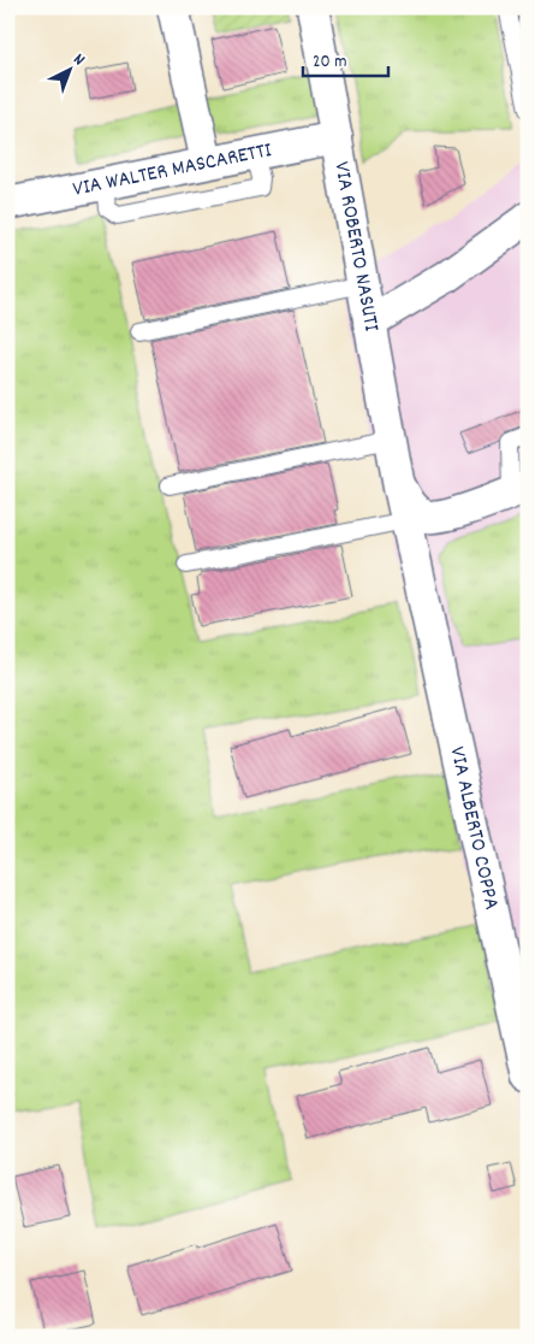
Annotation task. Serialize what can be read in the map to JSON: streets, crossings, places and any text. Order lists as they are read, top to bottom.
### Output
{
  "streets": {
    "street": ["VIA WALTER MASCARETTI", "VIA ROBERTO NASUTI", "VIA ALBERTO COPPA"]
  },
  "crossings": [
    ["VIA WALTER MASCARETTI", "VIA ROBERTO NASUTI"],
    ["VIA ROBERTO NASUTI", "VIA ALBERTO COPPA"]
  ],
  "scale_bar": "20 m",
  "north": "top right"
}
